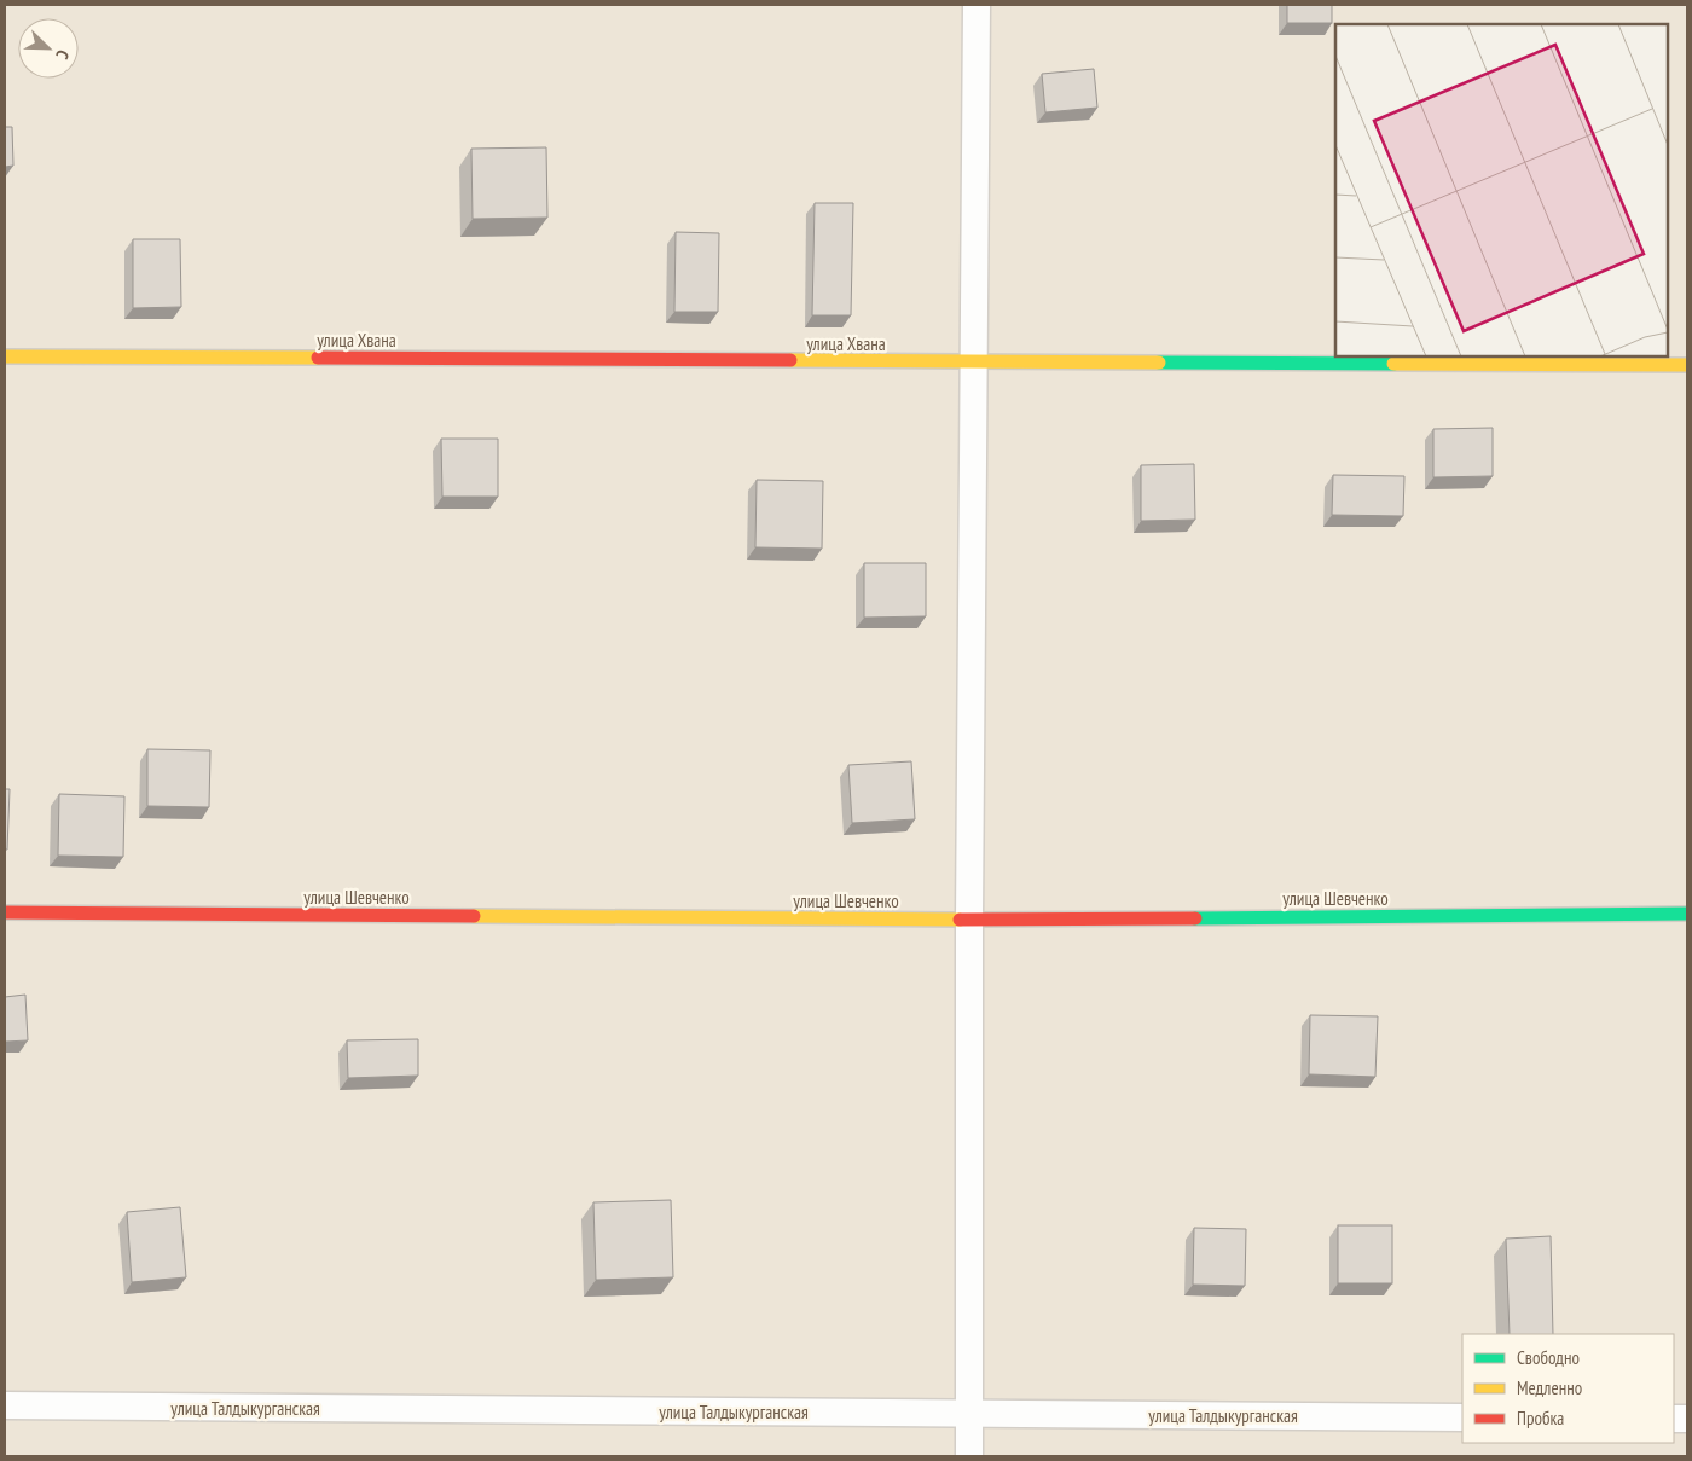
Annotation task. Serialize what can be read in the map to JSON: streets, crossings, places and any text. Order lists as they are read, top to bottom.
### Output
{
  "streets": {
    "street": ["улица Хвана", "улица Шевченко", "улица Талдыкурганская"]
  },
  "legend": ["Свободно", "Медленно", "Пробка"],
  "north": "bottom right"
}
